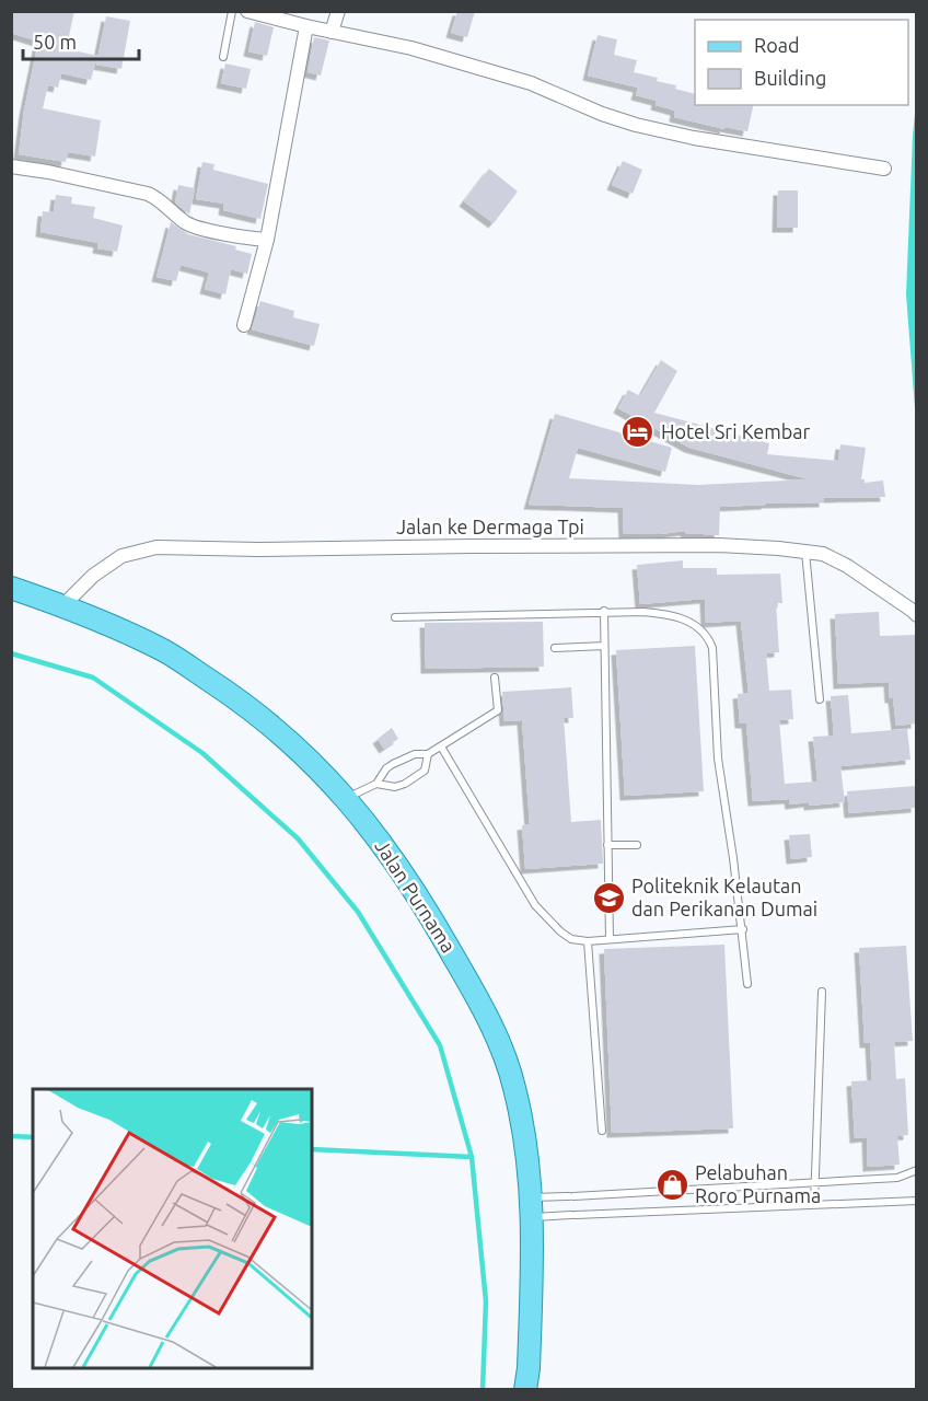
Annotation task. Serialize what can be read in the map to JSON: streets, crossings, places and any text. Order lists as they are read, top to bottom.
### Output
{
  "streets": {
    "main road": ["Jalan Purnama"],
    "street": ["Jalan ke Dermaga Tpi"]
  },
  "crossings": [
    ["Jalan ke Dermaga Tpi", "Jalan Purnama"]
  ],
  "places": {
    "hotel": ["Hotel Sri Kembar"],
    "school or university": ["Politeknik Kelautan dan Perikanan Dumai"],
    "shop": ["Pelabuhan Roro Purnama"]
  },
  "legend": ["Road", "Building"],
  "scale_bar": "50 m"
}
